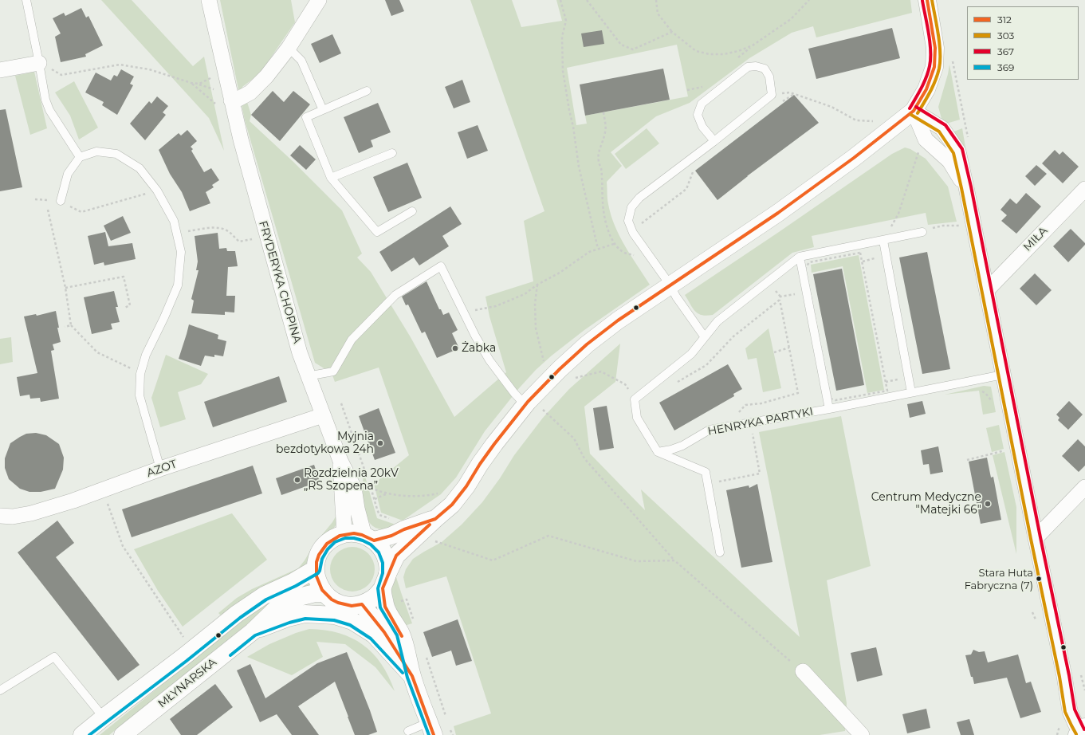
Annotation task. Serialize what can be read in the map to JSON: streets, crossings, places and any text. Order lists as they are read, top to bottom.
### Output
{
  "streets": {
    "main road": ["FRYDERYKA CHOPINA", "MŁYNARSKA"],
    "street": ["MIŁA", "AZOT"],
    "lane": ["HENRYKA PARTYKI"]
  },
  "crossings": [
    ["FRYDERYKA CHOPINA", "AZOT"],
    ["FRYDERYKA CHOPINA", "MŁYNARSKA"]
  ],
  "places": [
    "Żabka",
    "Myjnia bezdotykowa 24h",
    "Rozdzielnia 20kV „RS Szopena”",
    "Centrum Medyczne \"Matejki 66\"",
    "Stara Huta Fabryczna (7)"
  ],
  "lines": [
    "transit line 312",
    "transit line 303",
    "transit line 367",
    "transit line 369"
  ],
  "legend": [
    "312",
    "303",
    "367",
    "369"
  ]
}
